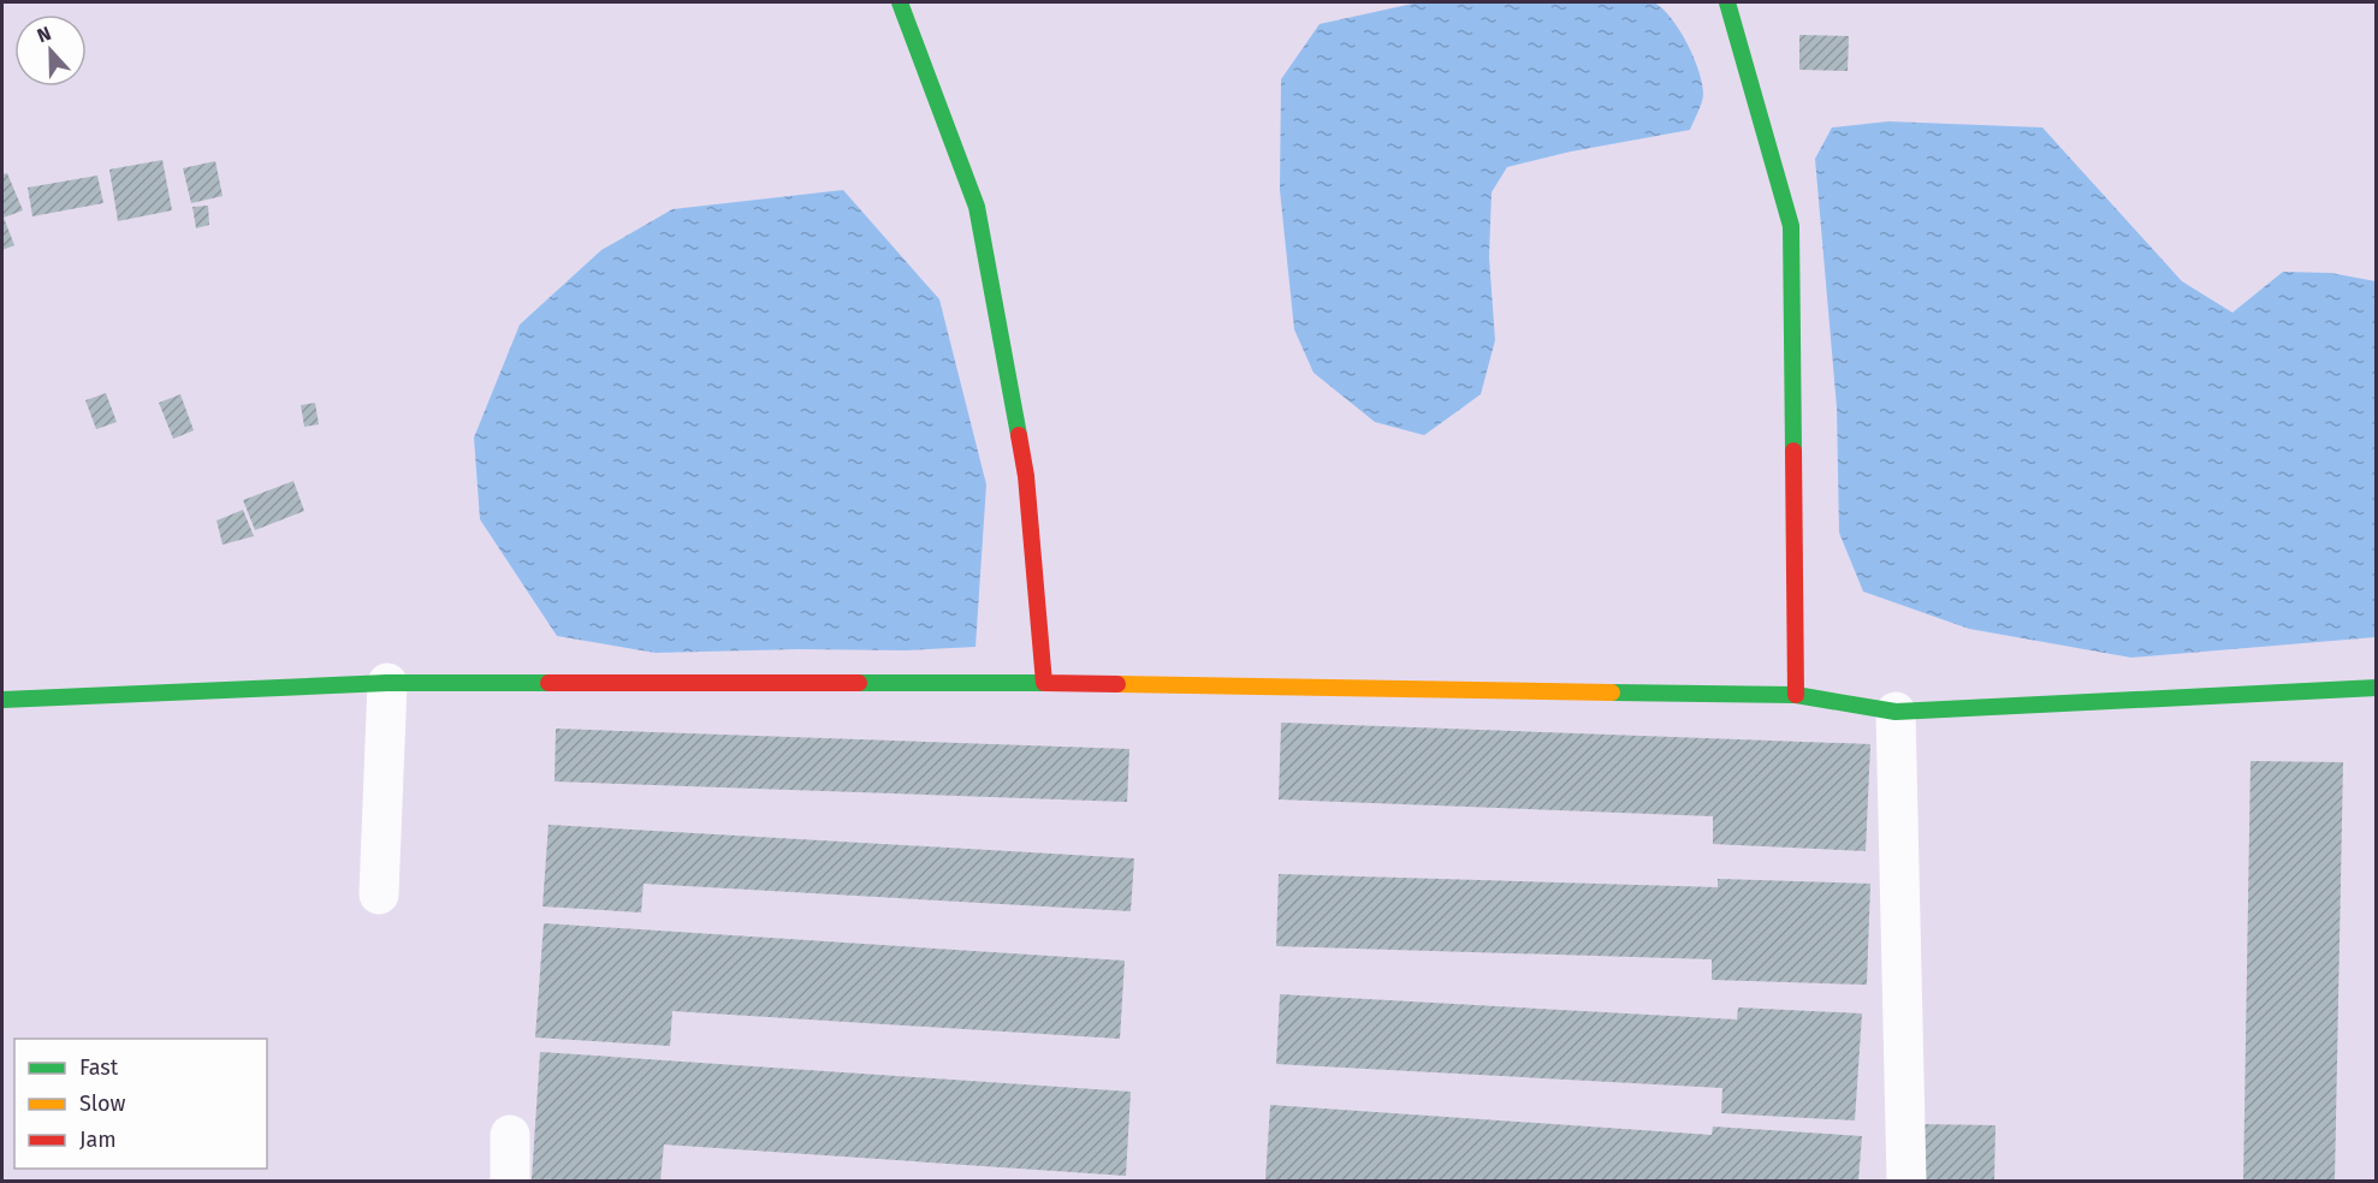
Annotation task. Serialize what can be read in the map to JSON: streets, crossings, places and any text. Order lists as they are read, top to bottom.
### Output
{
  "legend": ["Fast", "Slow", "Jam"],
  "north": "top"
}
